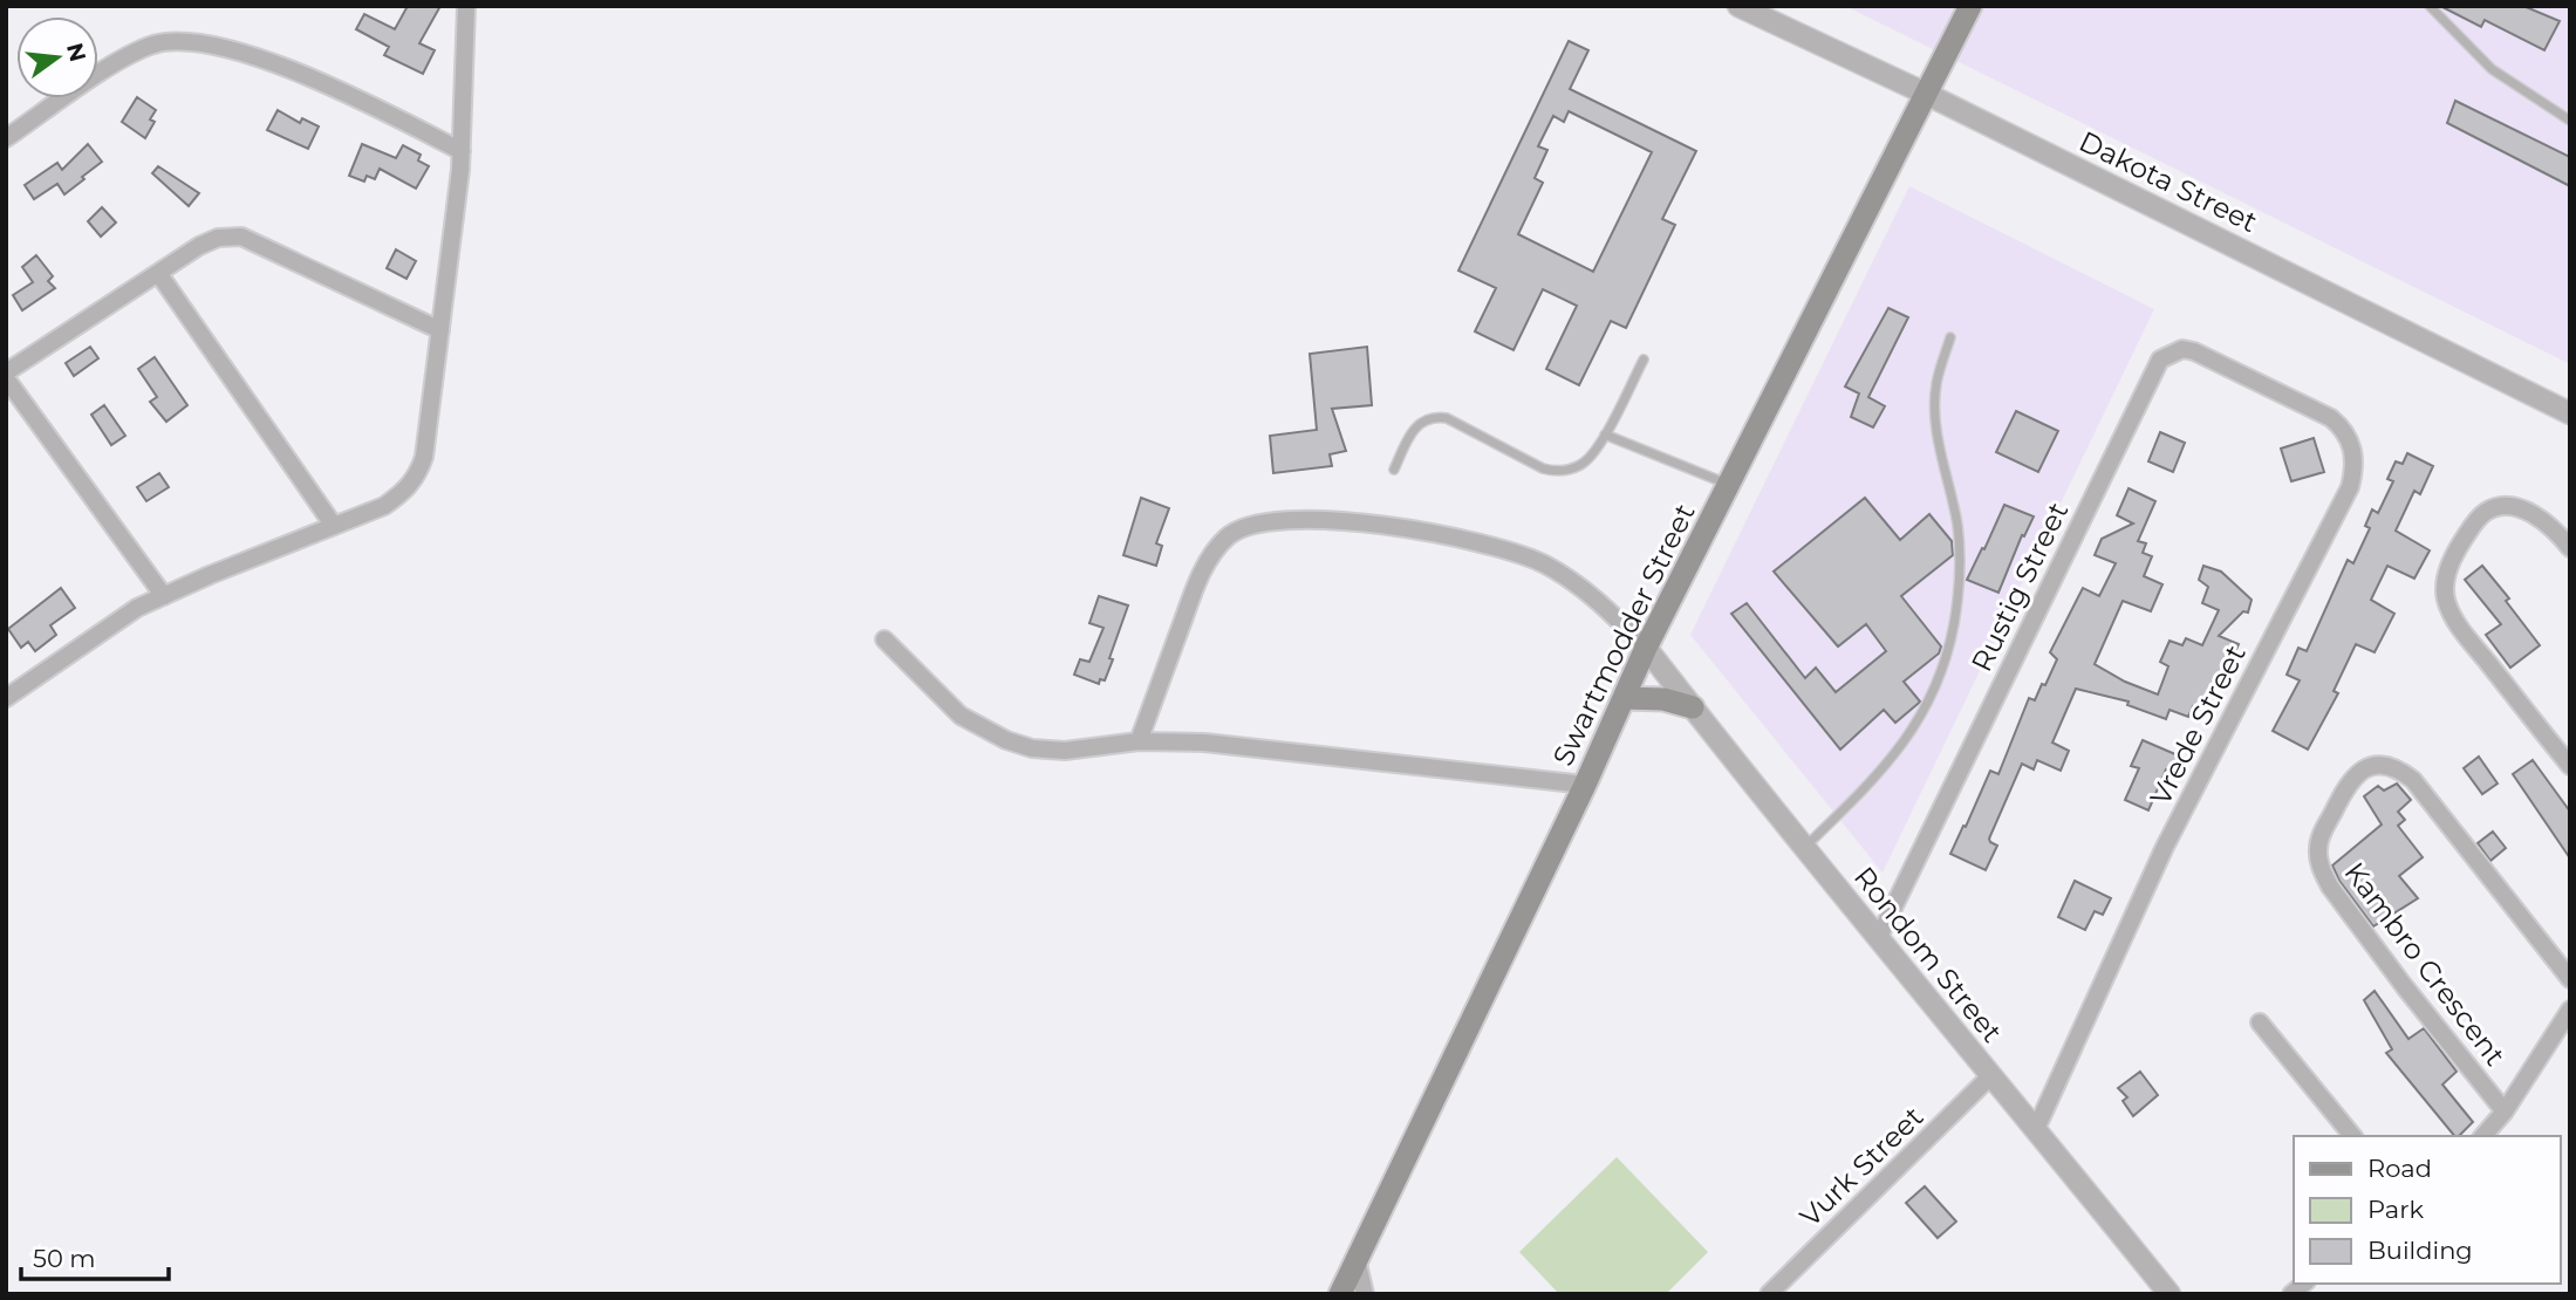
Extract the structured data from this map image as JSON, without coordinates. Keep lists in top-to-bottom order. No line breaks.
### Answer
{"streets":{"main road":["Swartmodder Street"],"street":["Dakota Street","Rustig Street","Vrede Street","Rondom Street","Kambro Crescent","Vurk Street"]},"crossings":[["Dakota Street","Swartmodder Street"],["Rustig Street","Vrede Street"],["Rustig Street","Rondom Street"],["Swartmodder Street","Rondom Street"],["Vrede Street","Rondom Street"],["Rondom Street","Vurk Street"]],"legend":["Road","Park","Building"],"scale_bar":"50 m","north":"right"}
